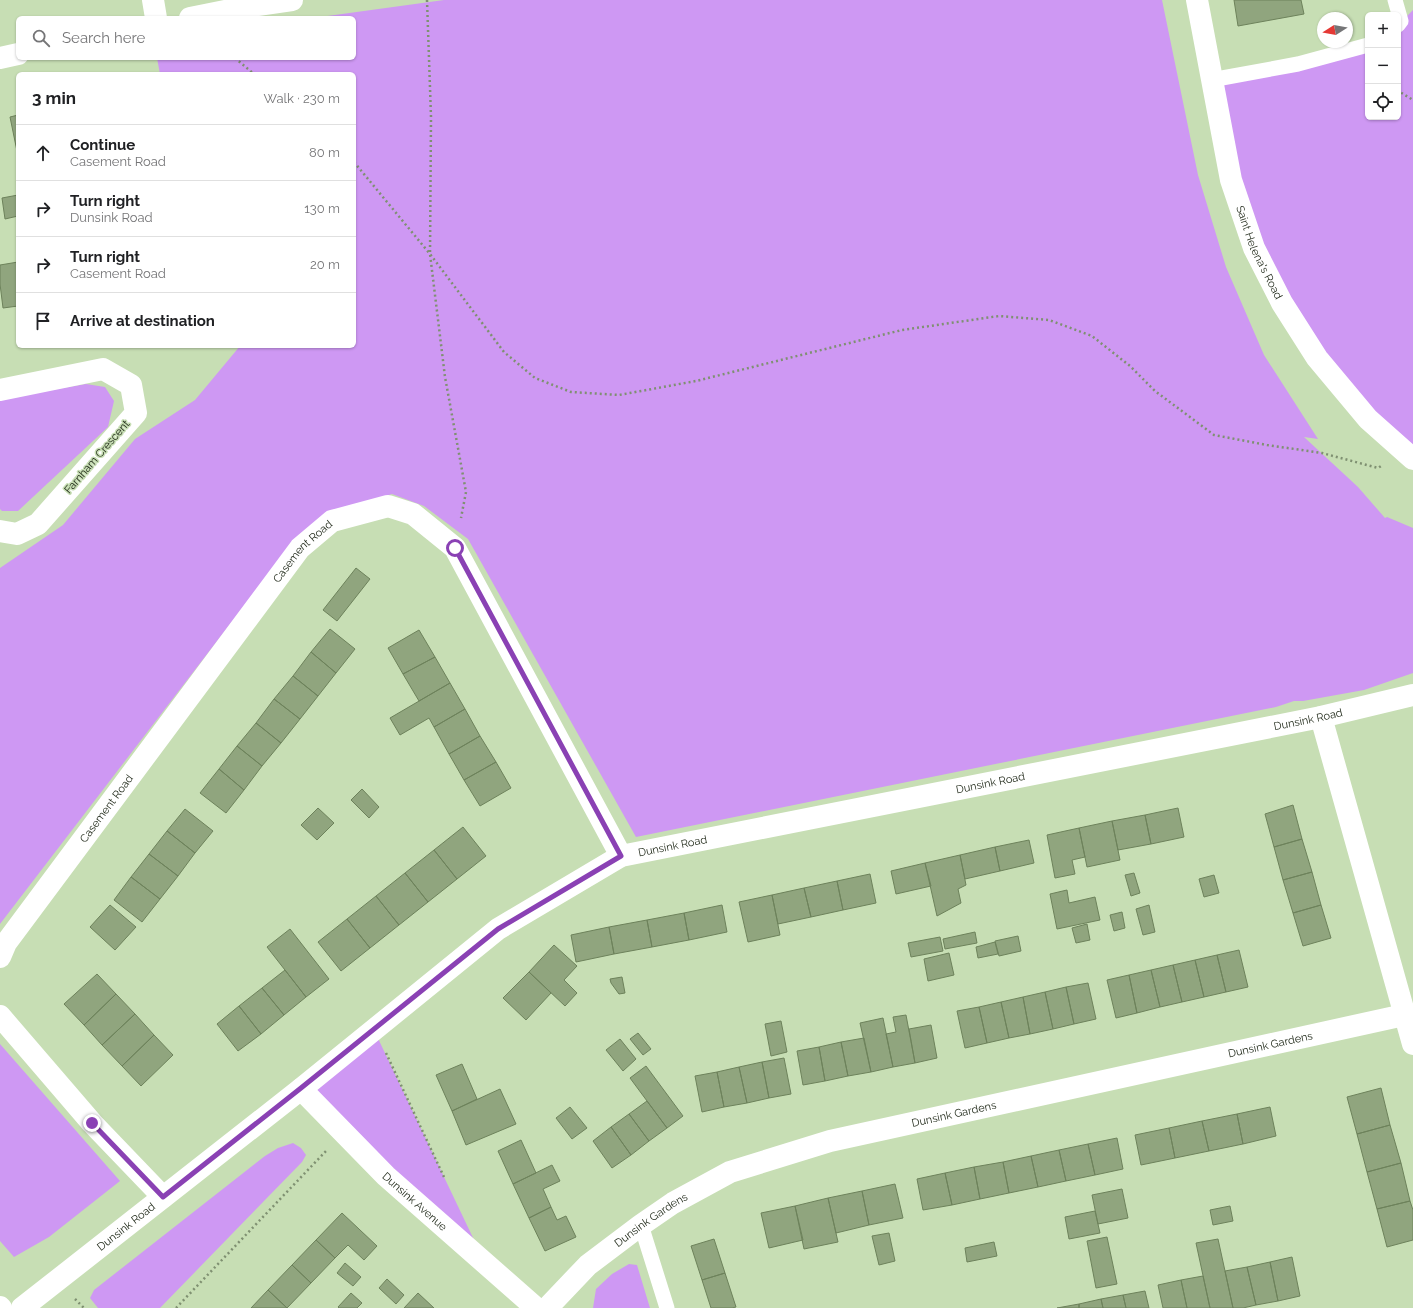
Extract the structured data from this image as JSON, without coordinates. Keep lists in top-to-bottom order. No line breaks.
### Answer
{"streets":{"street":["Saint Helena's Road","Farnham Crescent","Casement Road","Dunsink Road","Dunsink Gardens","Dunsink Avenue"]},"crossings":[["Casement Road","Dunsink Road"],["Dunsink Road","Dunsink Avenue"]],"north":"left","page":{"map_buttons":["+","−"],"search":"Search here","heading":["3 min","Walk · 230 m"],"list":[["Continue","Casement Road","80 m"],["Turn right","Dunsink Road","130 m"],["Turn right","Casement Road","20 m"],"Arrive at destination"]}}
